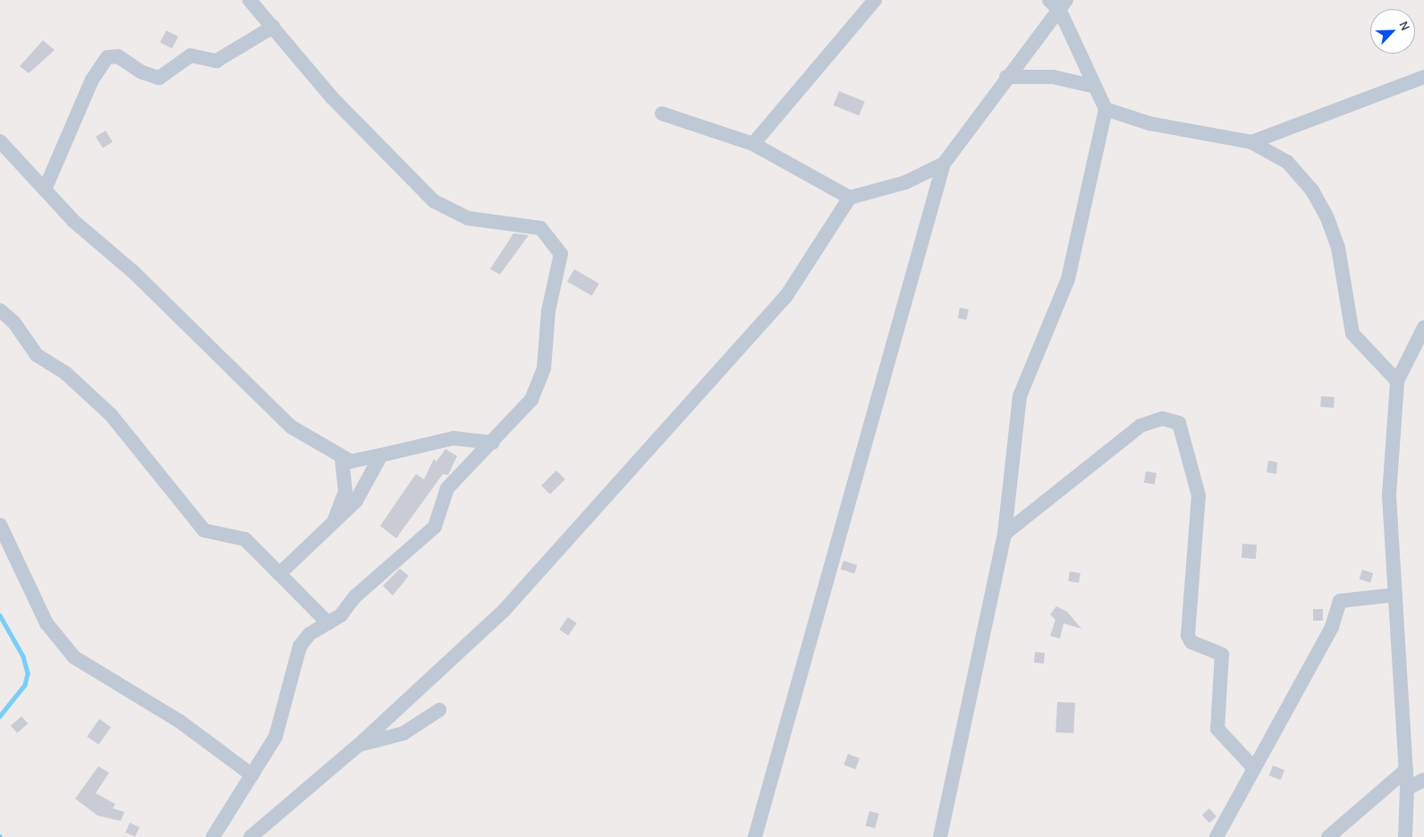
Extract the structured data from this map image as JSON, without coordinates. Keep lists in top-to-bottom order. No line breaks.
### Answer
{"north":"top right"}
